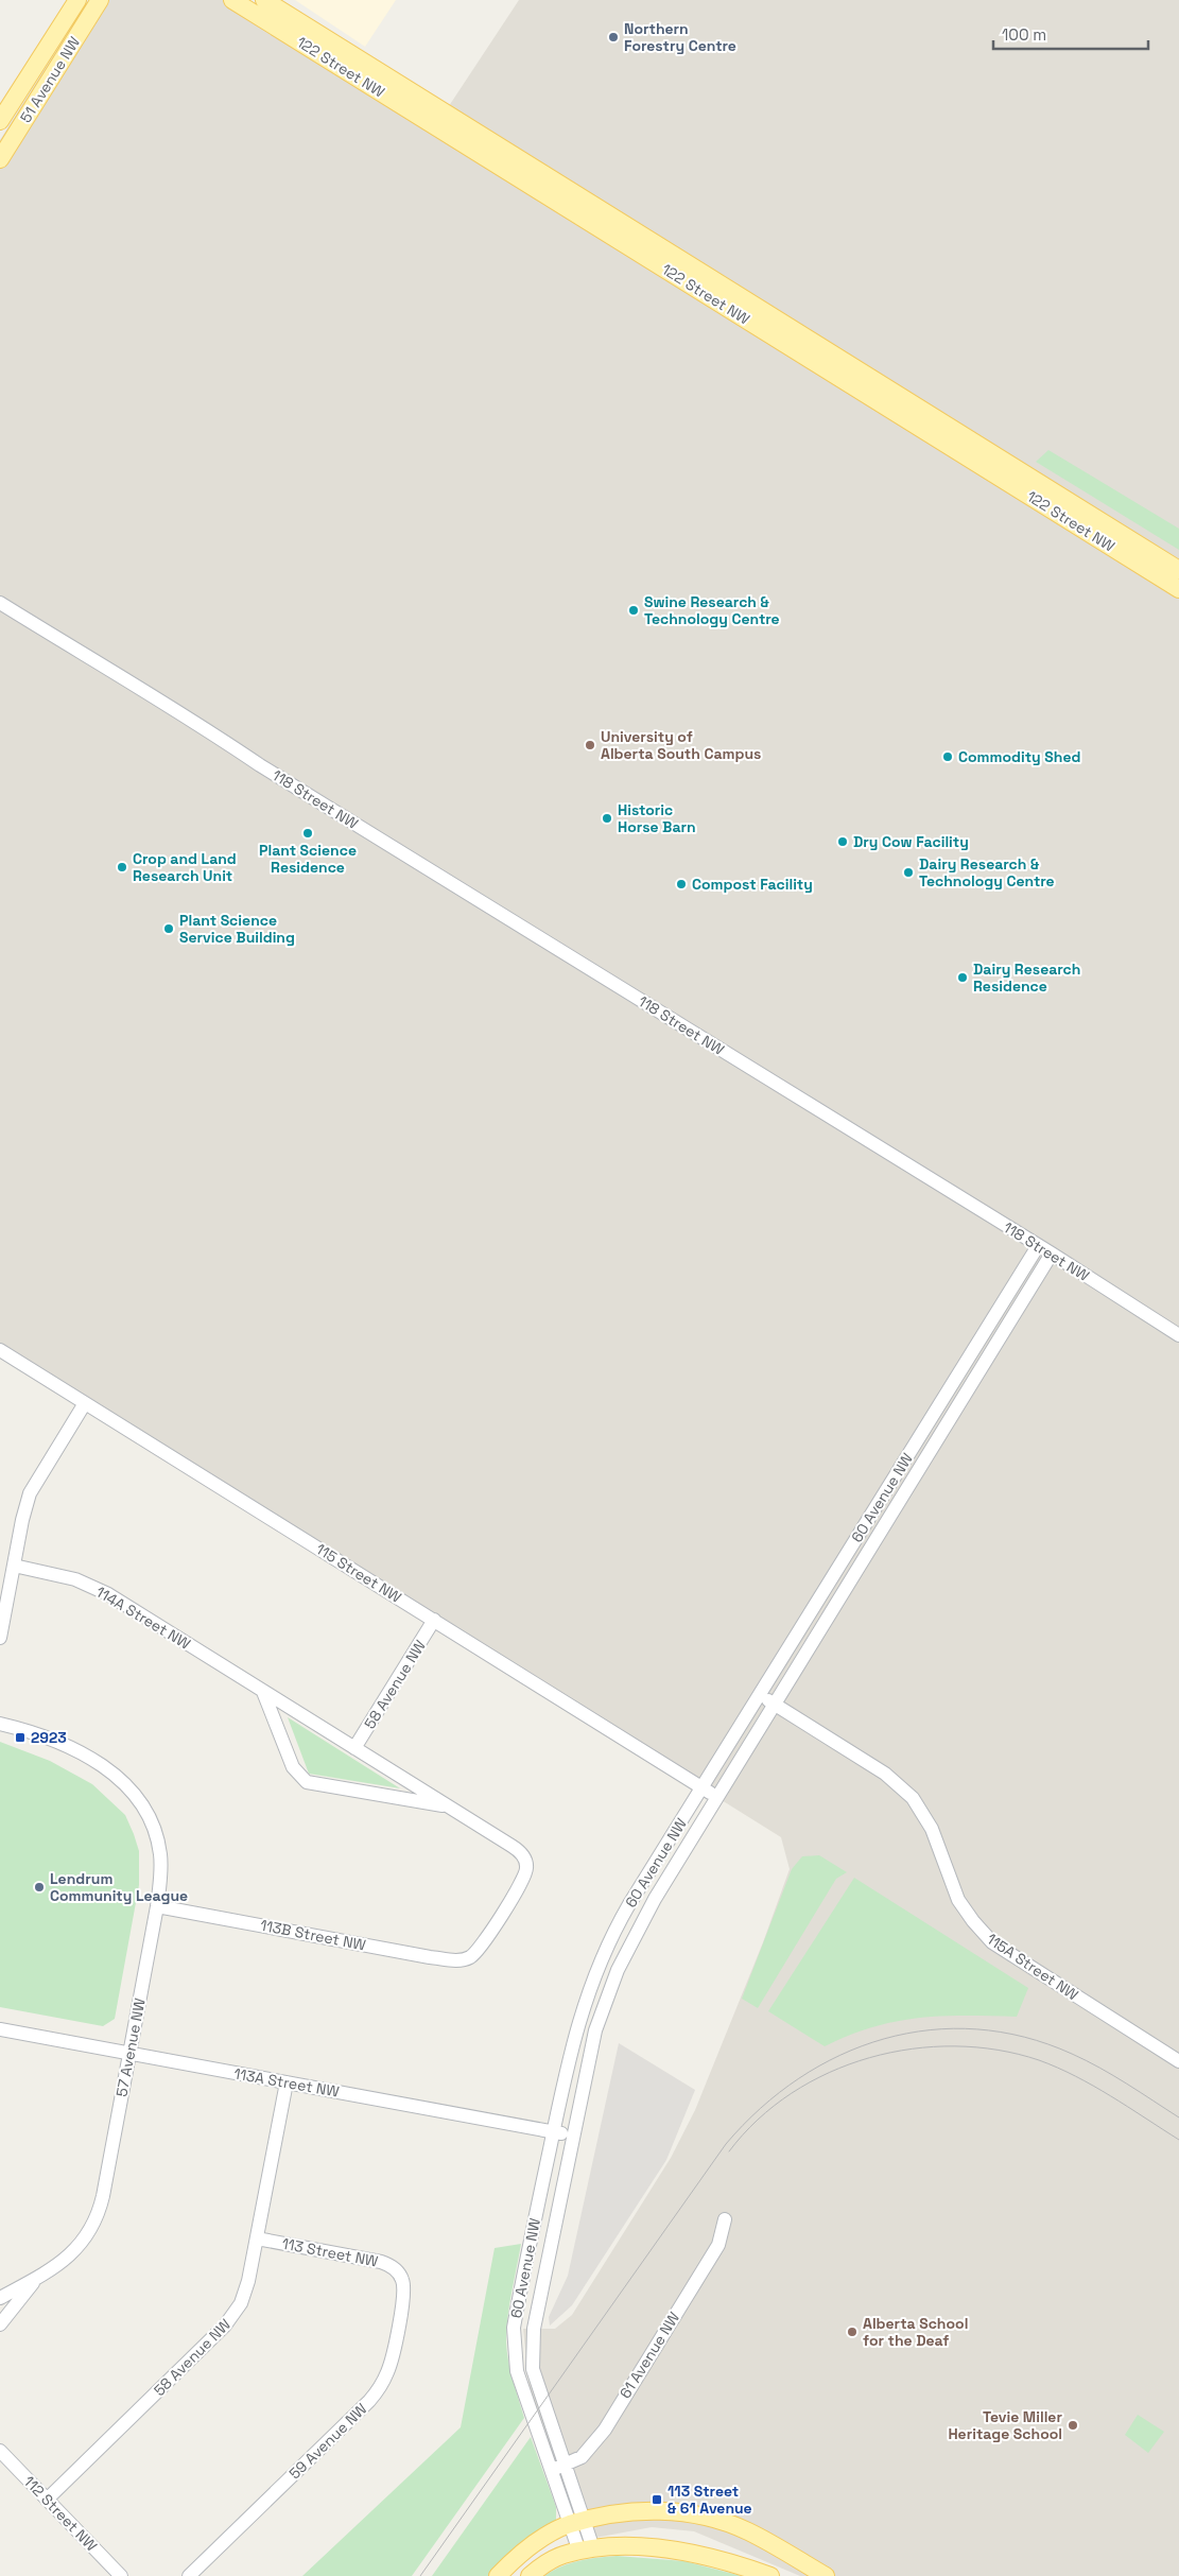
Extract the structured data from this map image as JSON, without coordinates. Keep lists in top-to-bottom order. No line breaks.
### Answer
{"streets":{"main road":["122 Street NW","51 Avenue NW"],"street":["118 Street NW","60 Avenue NW","115 Street NW","114A Street NW","58 Avenue NW","113B Street NW","115A Street NW","57 Avenue NW","113A Street NW","113 Street NW","61 Avenue NW","59 Avenue NW","112 Street NW"]},"crossings":[["118 Street NW","60 Avenue NW"],["60 Avenue NW","115 Street NW"],["60 Avenue NW","115A Street NW"],["60 Avenue NW","113A Street NW"],["60 Avenue NW","61 Avenue NW"],["115 Street NW","58 Avenue NW"],["114A Street NW","58 Avenue NW"],["114A Street NW","113B Street NW"],["58 Avenue NW","113A Street NW"],["58 Avenue NW","113 Street NW"],["58 Avenue NW","112 Street NW"],["113B Street NW","57 Avenue NW"],["57 Avenue NW","113A Street NW"],["113 Street NW","59 Avenue NW"]],"places":{"other":["Northern Forestry Centre","Swine Research & Technology Centre","University of Alberta South Campus","Commodity Shed","Historic Horse Barn","Plant Science Residence","Dry Cow Facility","Crop and Land Research Unit","Dairy Research & Technology Centre","Compost Facility","Plant Science Service Building","Dairy Research Residence","Lendrum Community League","Alberta School for the Deaf","Tevie Miller Heritage School"],"transit":["2923","113 Street & 61 Avenue"]},"scale_bar":"100 m"}
